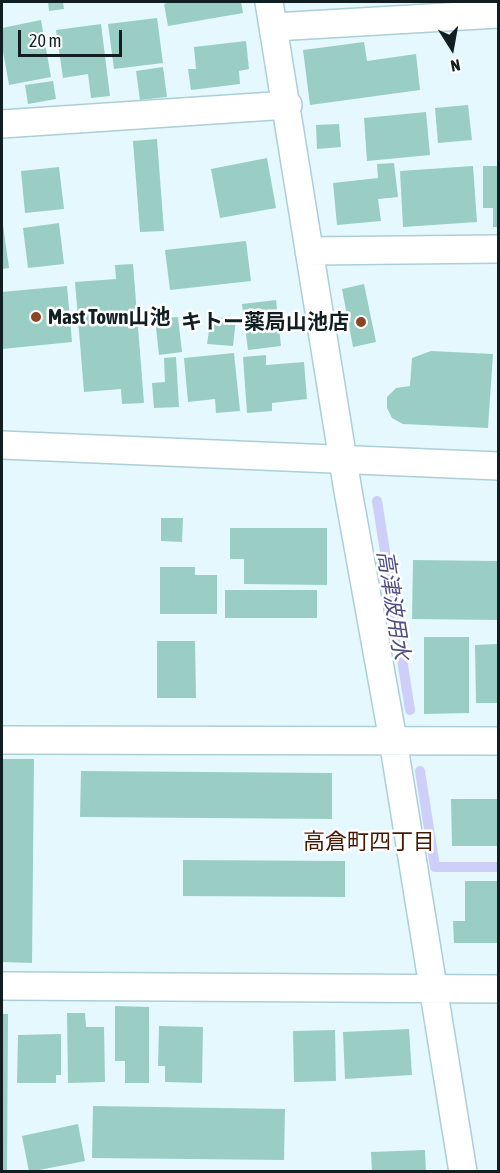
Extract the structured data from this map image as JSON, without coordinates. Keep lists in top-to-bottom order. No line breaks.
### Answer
{"districts":["高倉町四丁目"],"water":["高津波用水"],"places":["Mast Town山池","キトー薬局山池店"],"scale_bar":"20 m","north":"bottom"}
